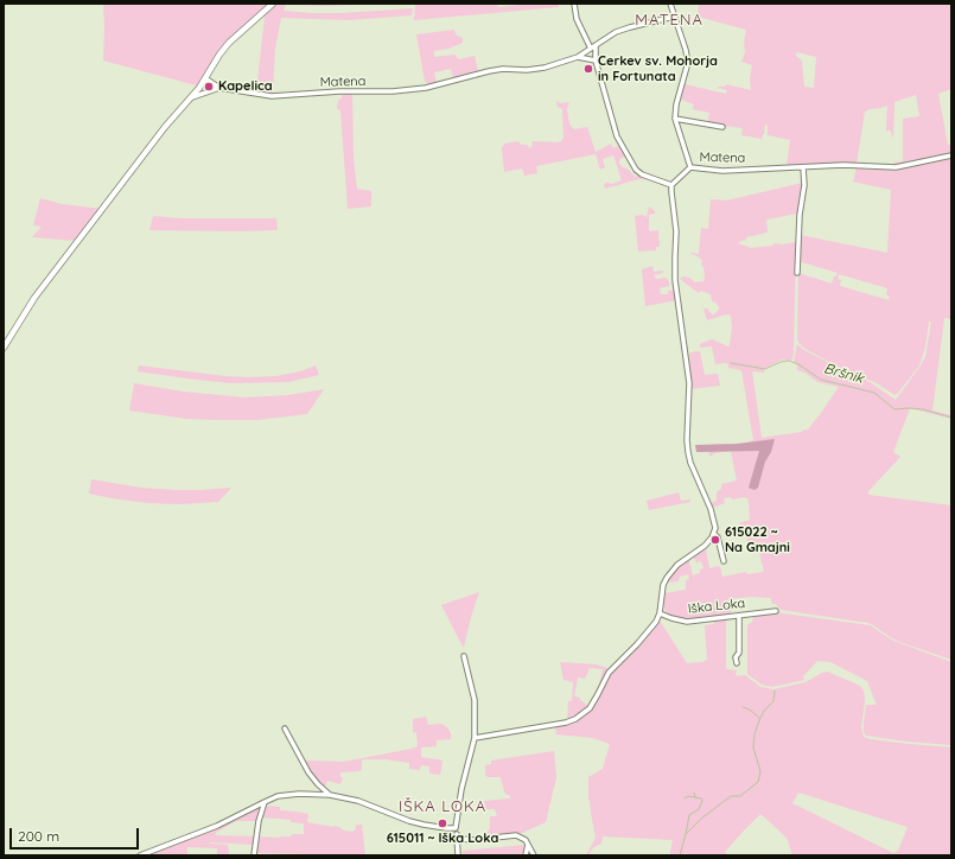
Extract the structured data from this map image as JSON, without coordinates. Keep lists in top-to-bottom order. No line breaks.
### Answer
{"streets":{"street":["Matena","Iška Loka"]},"districts":["MATENA","IŠKA LOKA"],"water":["Bršnik"],"places":["Cerkev sv. Mohorja in Fortunata","Kapelica","615022 ~ Na Gmajni","615011 ~ Iška Loka"],"scale_bar":"200 m"}
